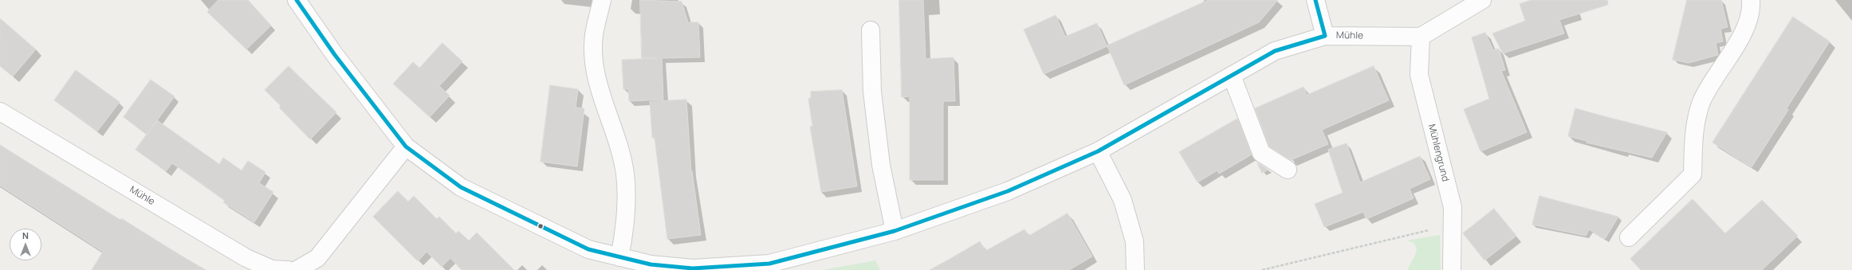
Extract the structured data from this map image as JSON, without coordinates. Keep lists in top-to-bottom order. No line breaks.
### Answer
{"streets":{"street":["Mühle","Mühlengrund"]},"crossings":[["Mühle","Mühlengrund"]],"north":"top"}
